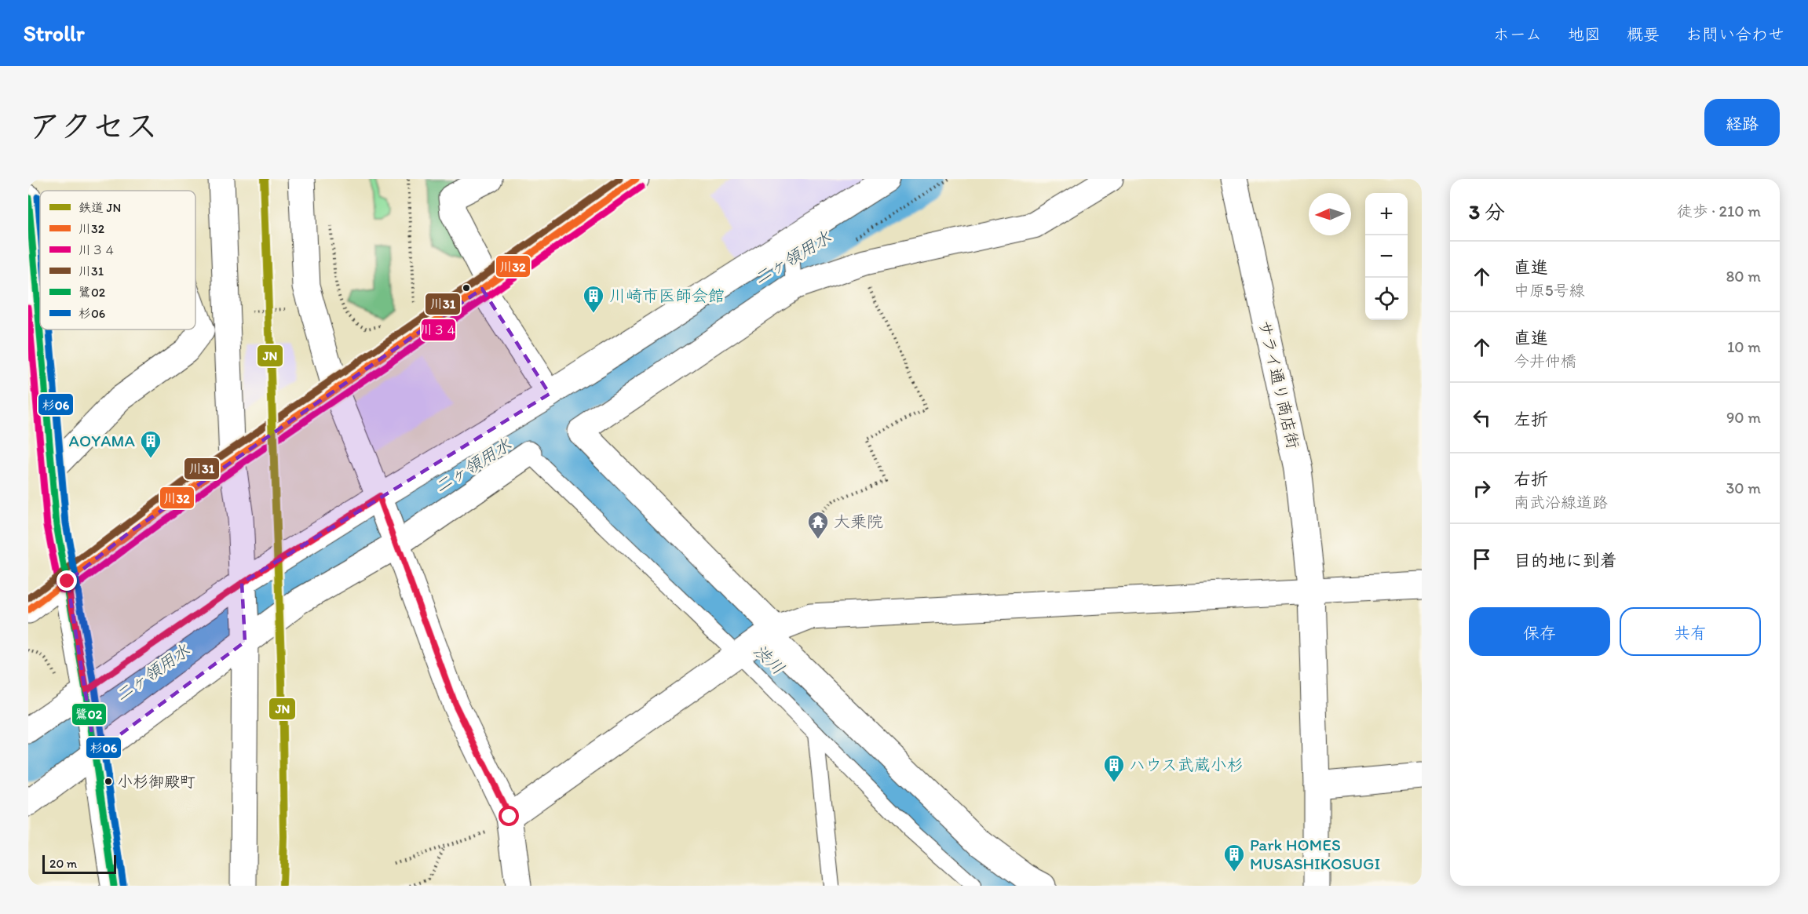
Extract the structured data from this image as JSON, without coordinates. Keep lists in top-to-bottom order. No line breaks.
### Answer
{"streets":{"main road":["サライ通り商店街"]},"water":["二ヶ領用水","渋川"],"places":{"building":["川崎市医師会館","AOYAMA","ハウス武蔵小杉","Park HOMES MUSASHIKOSUGI"],"temple":["大乗院"],"other":["小杉御殿町"]},"lines":["rail line JN","transit line 川32","transit line 川31","transit line 川３４","transit line 杉06","transit line 鷺02"],"legend":["鉄道 JN","川32","川３４","川31","鷺02","杉06"],"scale_bar":"20 m","north":"left","page":{"header":"Strollr","nav":["ホーム","地図","概要","お問い合わせ"],"title":"アクセス","buttons":["経路",["保存","共有"]],"heading":["3 分","徒歩 · 210 m"],"map_buttons":["+","−"],"list":[["直進","中原5号線","80 m"],["直進","今井仲橋","10 m"],["左折","90 m"],["右折","南武沿線道路","30 m"],"目的地に到着"],"scale":"20 m"}}
